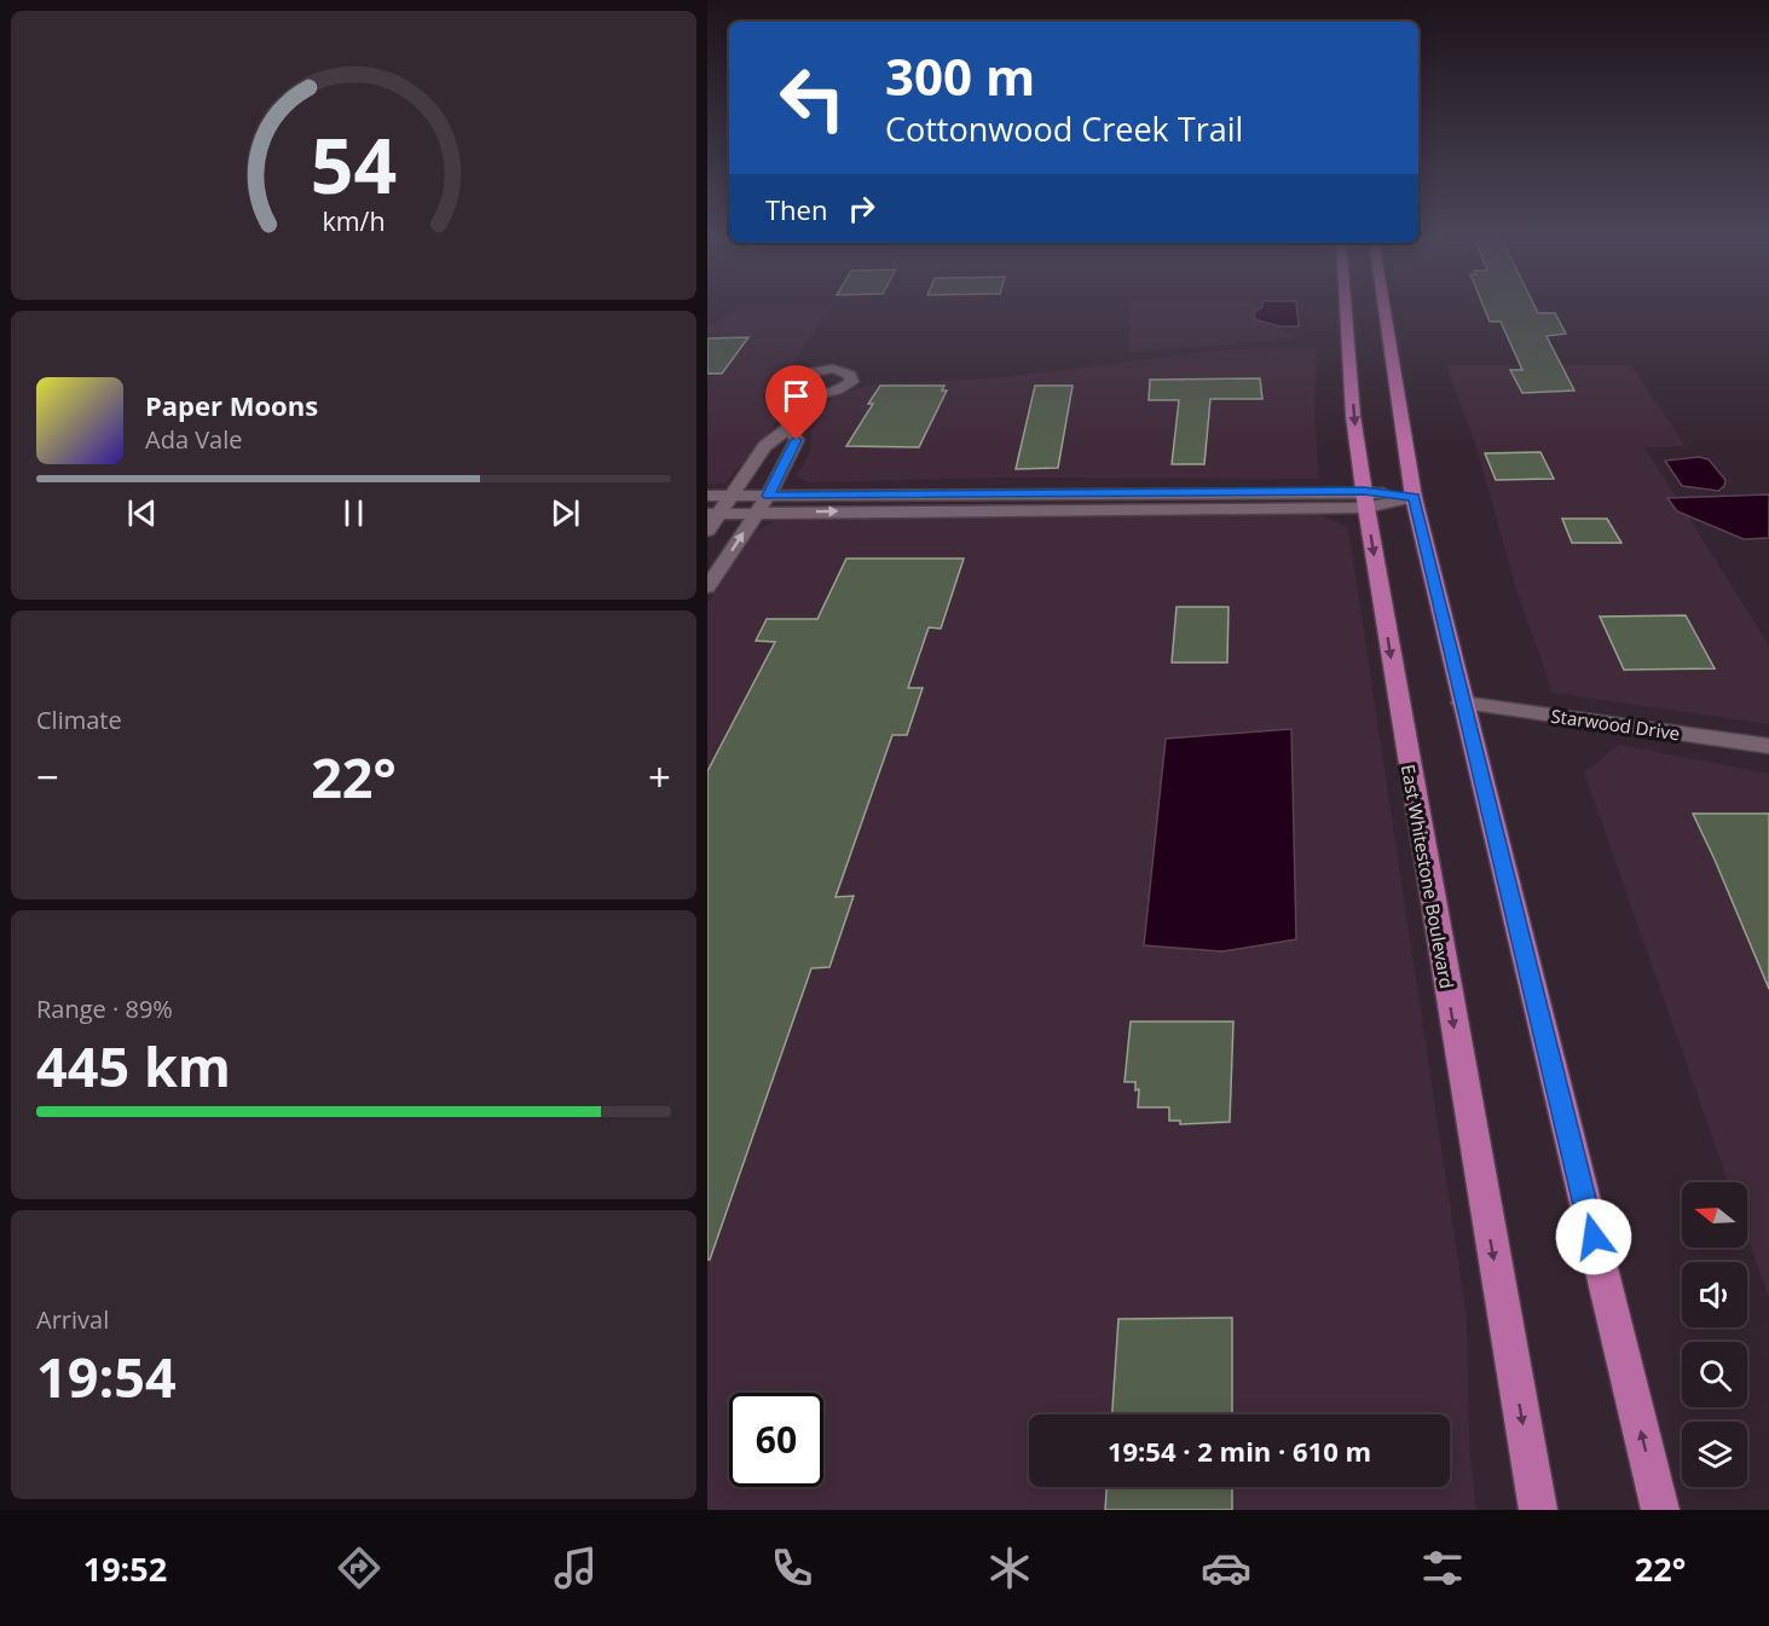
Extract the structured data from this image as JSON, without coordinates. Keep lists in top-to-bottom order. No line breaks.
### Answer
{"streets":{"main road":["East Whitestone Boulevard"],"street":["Starwood Drive"]},"north":"left","page":{"turn":["300 m","Cottonwood Creek Trail"],"then":"Then","song":["Paper Moons","Ada Vale"],"tile":["Climate",["Range · 89%","445 km"],["Arrival","19:54"]],"heat":["−","22°","+"],"limit":"60","trip":"19:54 · 2 min · 610 m","tabs":["19:52","22°"],"gauge":["54","km/h"]}}
